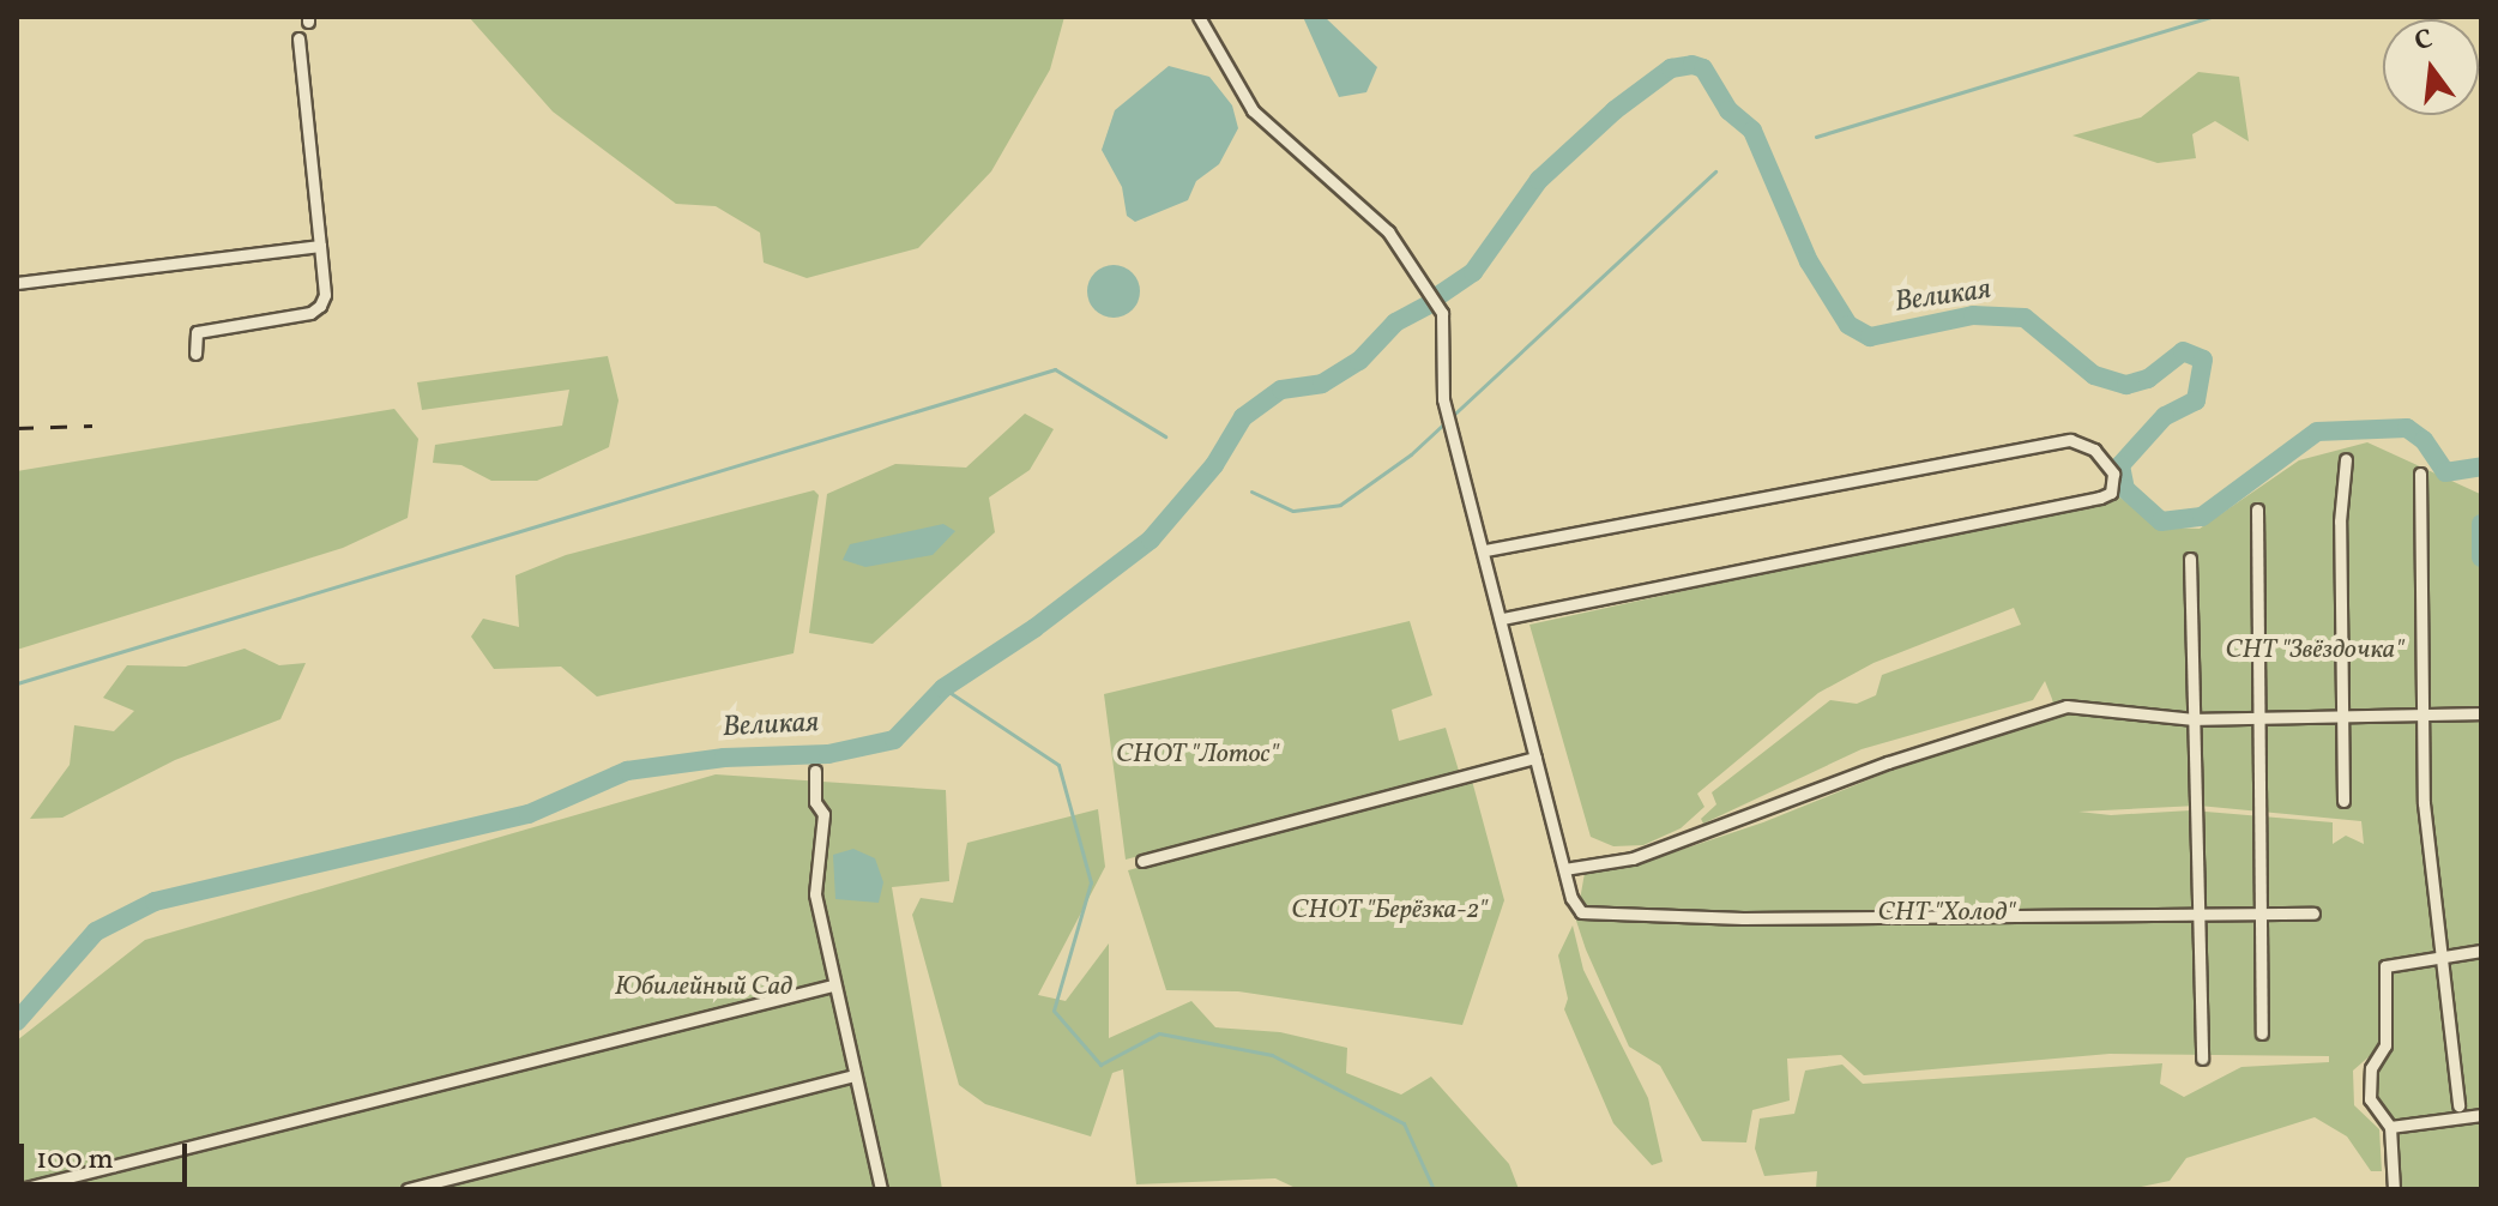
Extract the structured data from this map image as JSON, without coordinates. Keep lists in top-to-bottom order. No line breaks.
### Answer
{"water":["Великая"],"parks":["СНТ \"Звёздочка\"","СНОТ \"Лотос\"","СНОТ \"Берёзка-2\"","СНТ \"Холод\"","Юбилейный Сад"],"scale_bar":"100 m","north":"top"}
